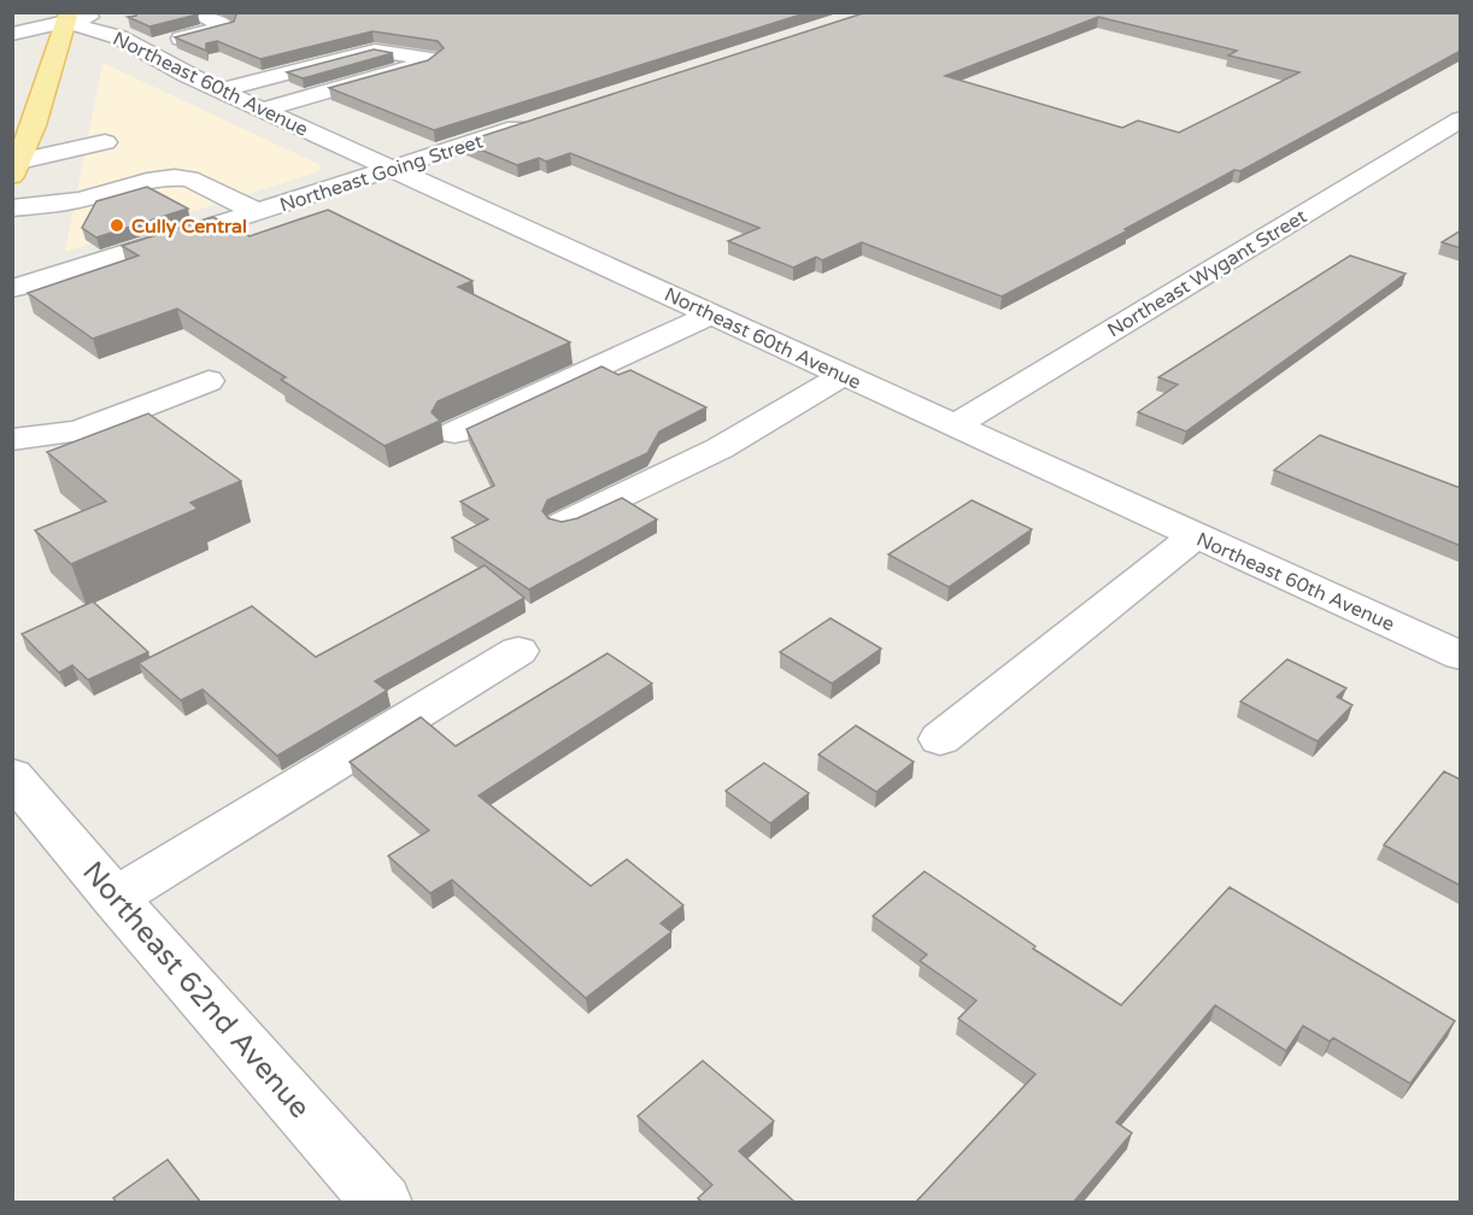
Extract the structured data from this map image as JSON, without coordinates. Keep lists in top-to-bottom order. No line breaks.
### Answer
{"streets":{"street":["Northeast 60th Avenue","Northeast Going Street","Northeast Wygant Street","Northeast 62nd Avenue"]},"crossings":[["Northeast 60th Avenue","Northeast Going Street"],["Northeast 60th Avenue","Northeast Wygant Street"]],"places":["Cully Central"]}
